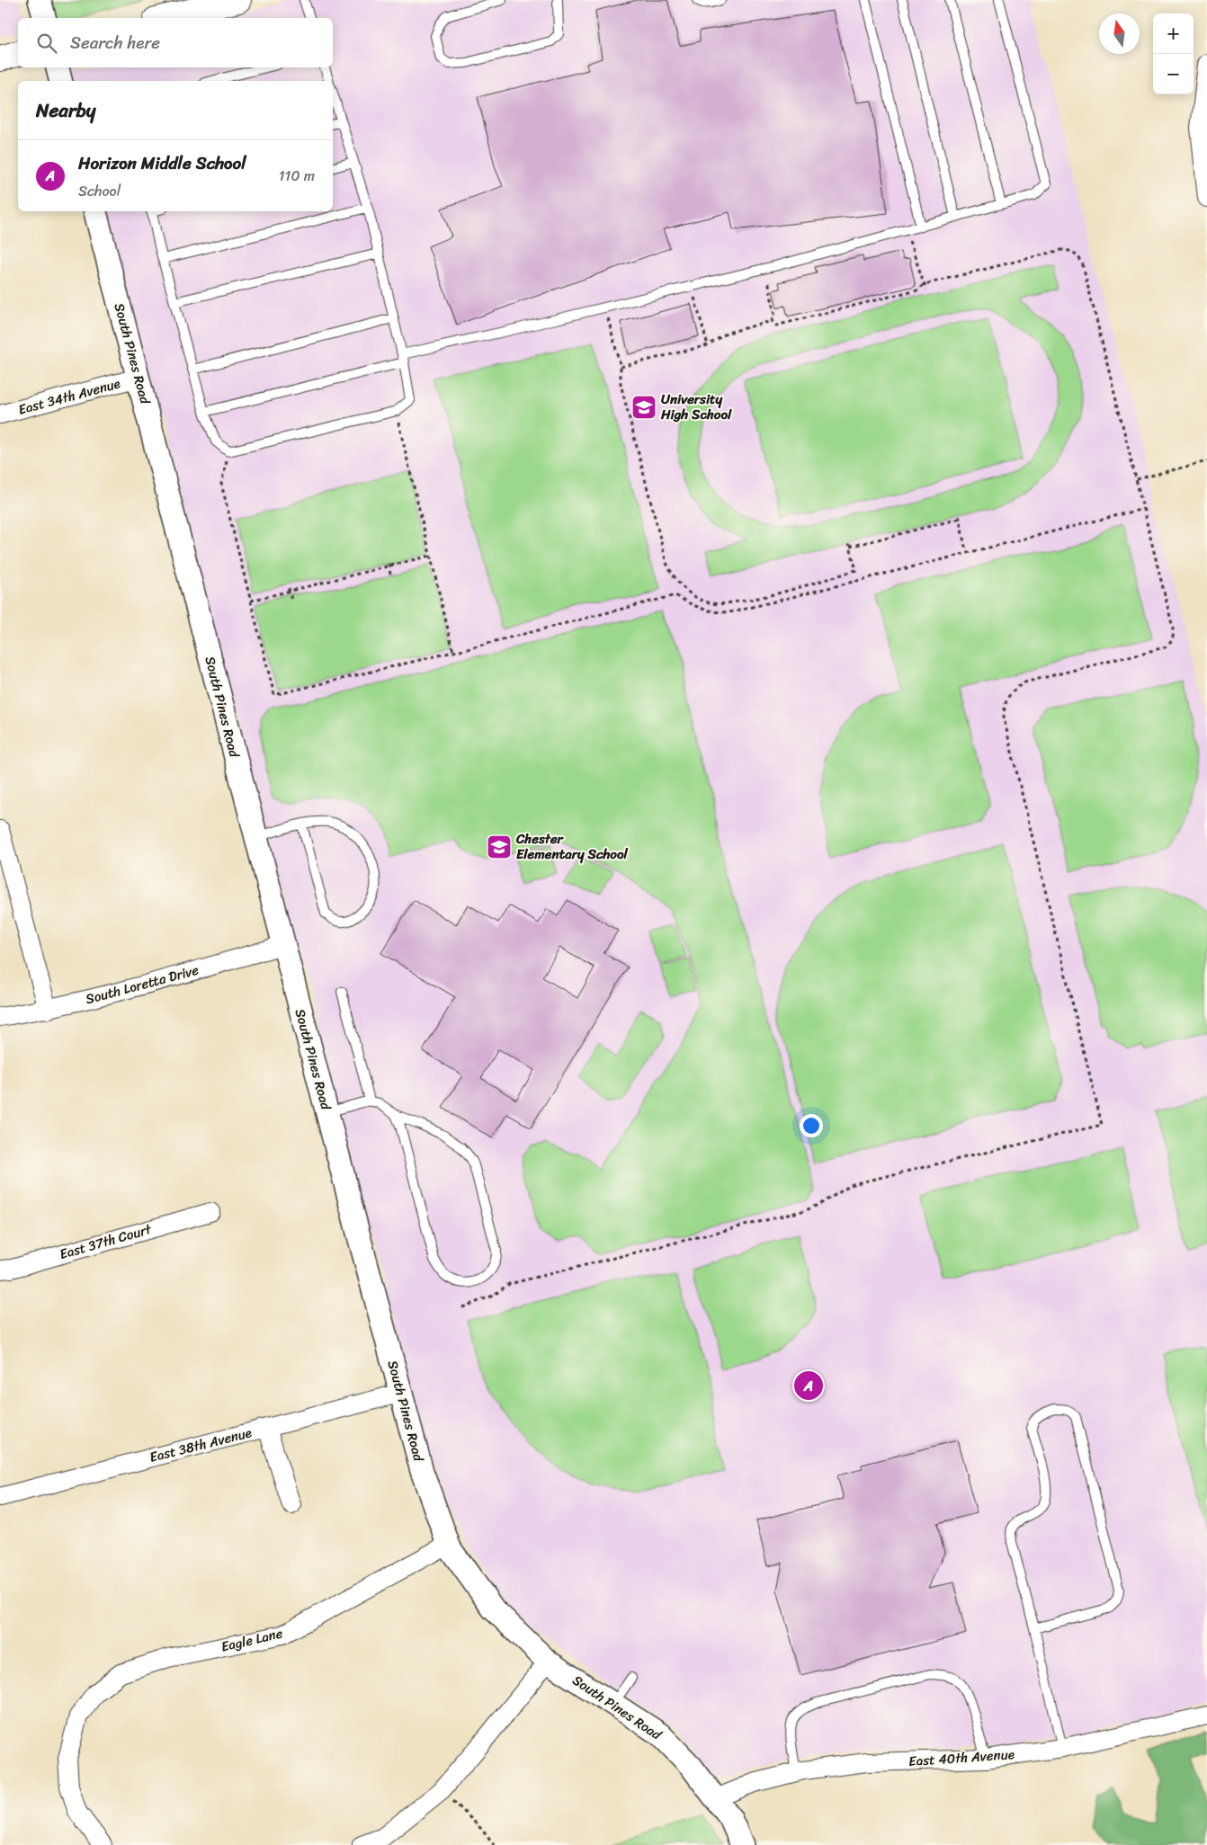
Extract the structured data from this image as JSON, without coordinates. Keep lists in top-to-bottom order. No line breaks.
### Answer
{"streets":{"street":["South Pines Road","East 34th Avenue","South Loretta Drive","East 37th Court","East 38th Avenue","Eagle Lane","East 40th Avenue"]},"crossings":[["South Pines Road","East 34th Avenue"],["South Pines Road","South Loretta Drive"],["South Pines Road","East 38th Avenue"],["South Pines Road","Eagle Lane"],["South Pines Road","East 40th Avenue"]],"places":{"school or university":["University High School","Chester Elementary School"]},"north":"top","page":{"map_buttons":["+","−"],"search":"Search here","heading":"Nearby","list":[{"mark":"A","name":"Horizon Middle School","note":"School","value":"110 m"}],"pins":"A"}}
